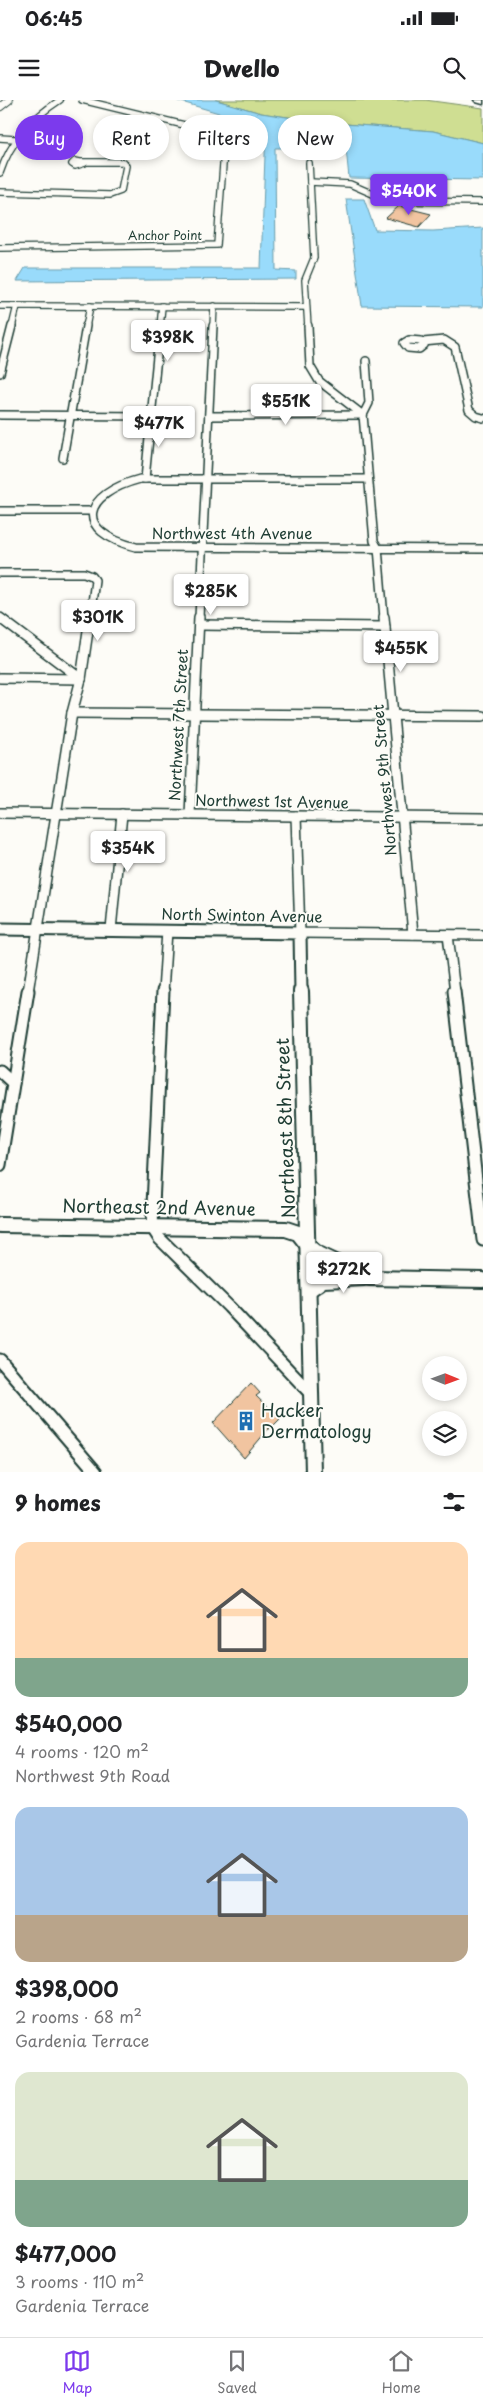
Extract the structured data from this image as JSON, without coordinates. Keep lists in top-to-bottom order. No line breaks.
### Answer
{"streets":{"street":["Anchor Point","Northwest 4th Avenue","Northwest 7th Street","Northwest 9th Street","Northwest 1st Avenue","North Swinton Avenue","Northeast 8th Street","Northeast 2nd Avenue"]},"crossings":[["Northwest 4th Avenue","Northwest 7th Street"],["Northwest 4th Avenue","Northwest 9th Street"],["Northwest 7th Street","Northwest 1st Avenue"],["Northwest 9th Street","Northwest 1st Avenue"],["Northwest 9th Street","North Swinton Avenue"],["North Swinton Avenue","Northeast 8th Street"],["Northeast 8th Street","Northeast 2nd Avenue"]],"places":{"building":["Hacker Dermatology"]},"north":"right","page":{"status":"06:45","header":"Dwello","chip":["Buy","Rent","Filters","New"],"price":["$540K","$398K","$551K","$477K","$285K","$301K","$455K","$354K","$272K"],"heading":"9 homes","list":[{"name":"$540,000","note":"4 rooms · 120 m² · Northwest 9th Road"},{"name":"$398,000","note":"2 rooms · 68 m² · Gardenia Terrace"},{"name":"$477,000","note":"3 rooms · 110 m² · Gardenia Terrace"}],"tabs":["Map","Saved","Home"]}}
